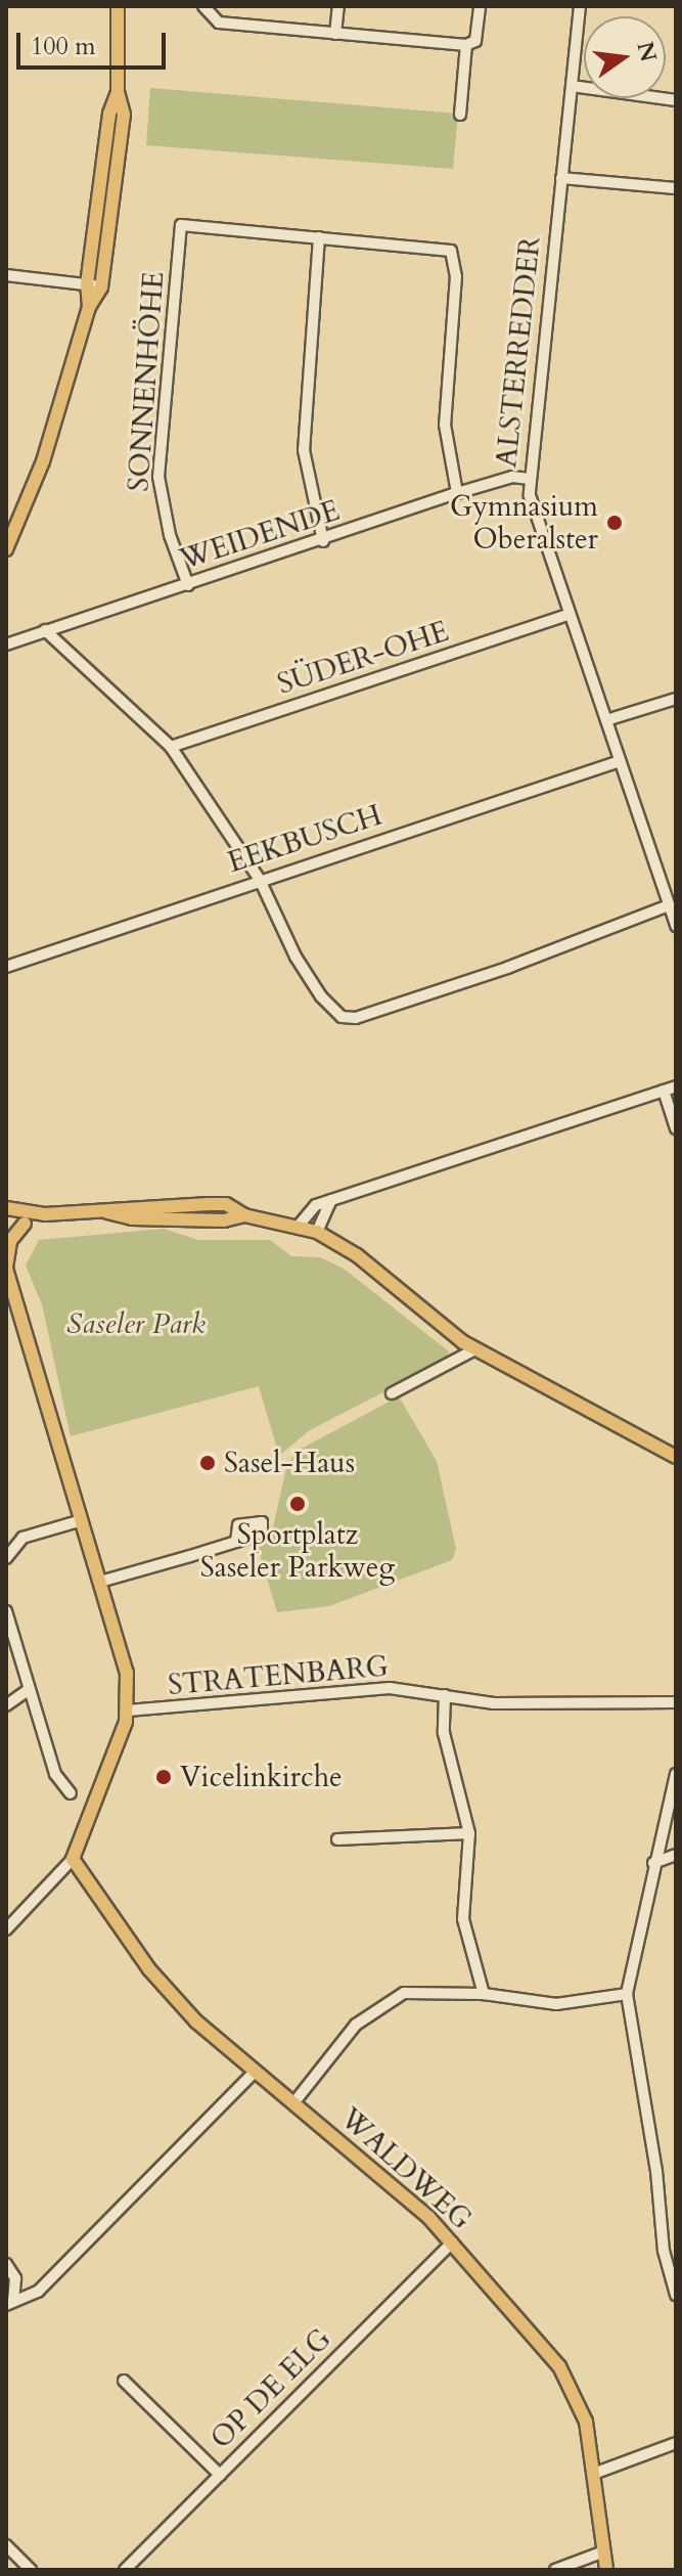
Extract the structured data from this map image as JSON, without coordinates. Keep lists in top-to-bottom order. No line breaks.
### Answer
{"streets":{"main road":["WALDWEG"],"street":["ALSTERREDDER","SONNENHÖHE","WEIDENDE","SÜDER-OHE","EEKBUSCH","STRATENBARG","OP DE ELG"]},"crossings":[["ALSTERREDDER","WEIDENDE"],["ALSTERREDDER","SÜDER-OHE"],["ALSTERREDDER","EEKBUSCH"],["SONNENHÖHE","WEIDENDE"],["WALDWEG","OP DE ELG"]],"parks":["Saseler Park"],"places":["Gymnasium Oberalster","Sasel-Haus","Sportplatz Saseler Parkweg","Vicelinkirche"],"scale_bar":"100 m","north":"right"}
